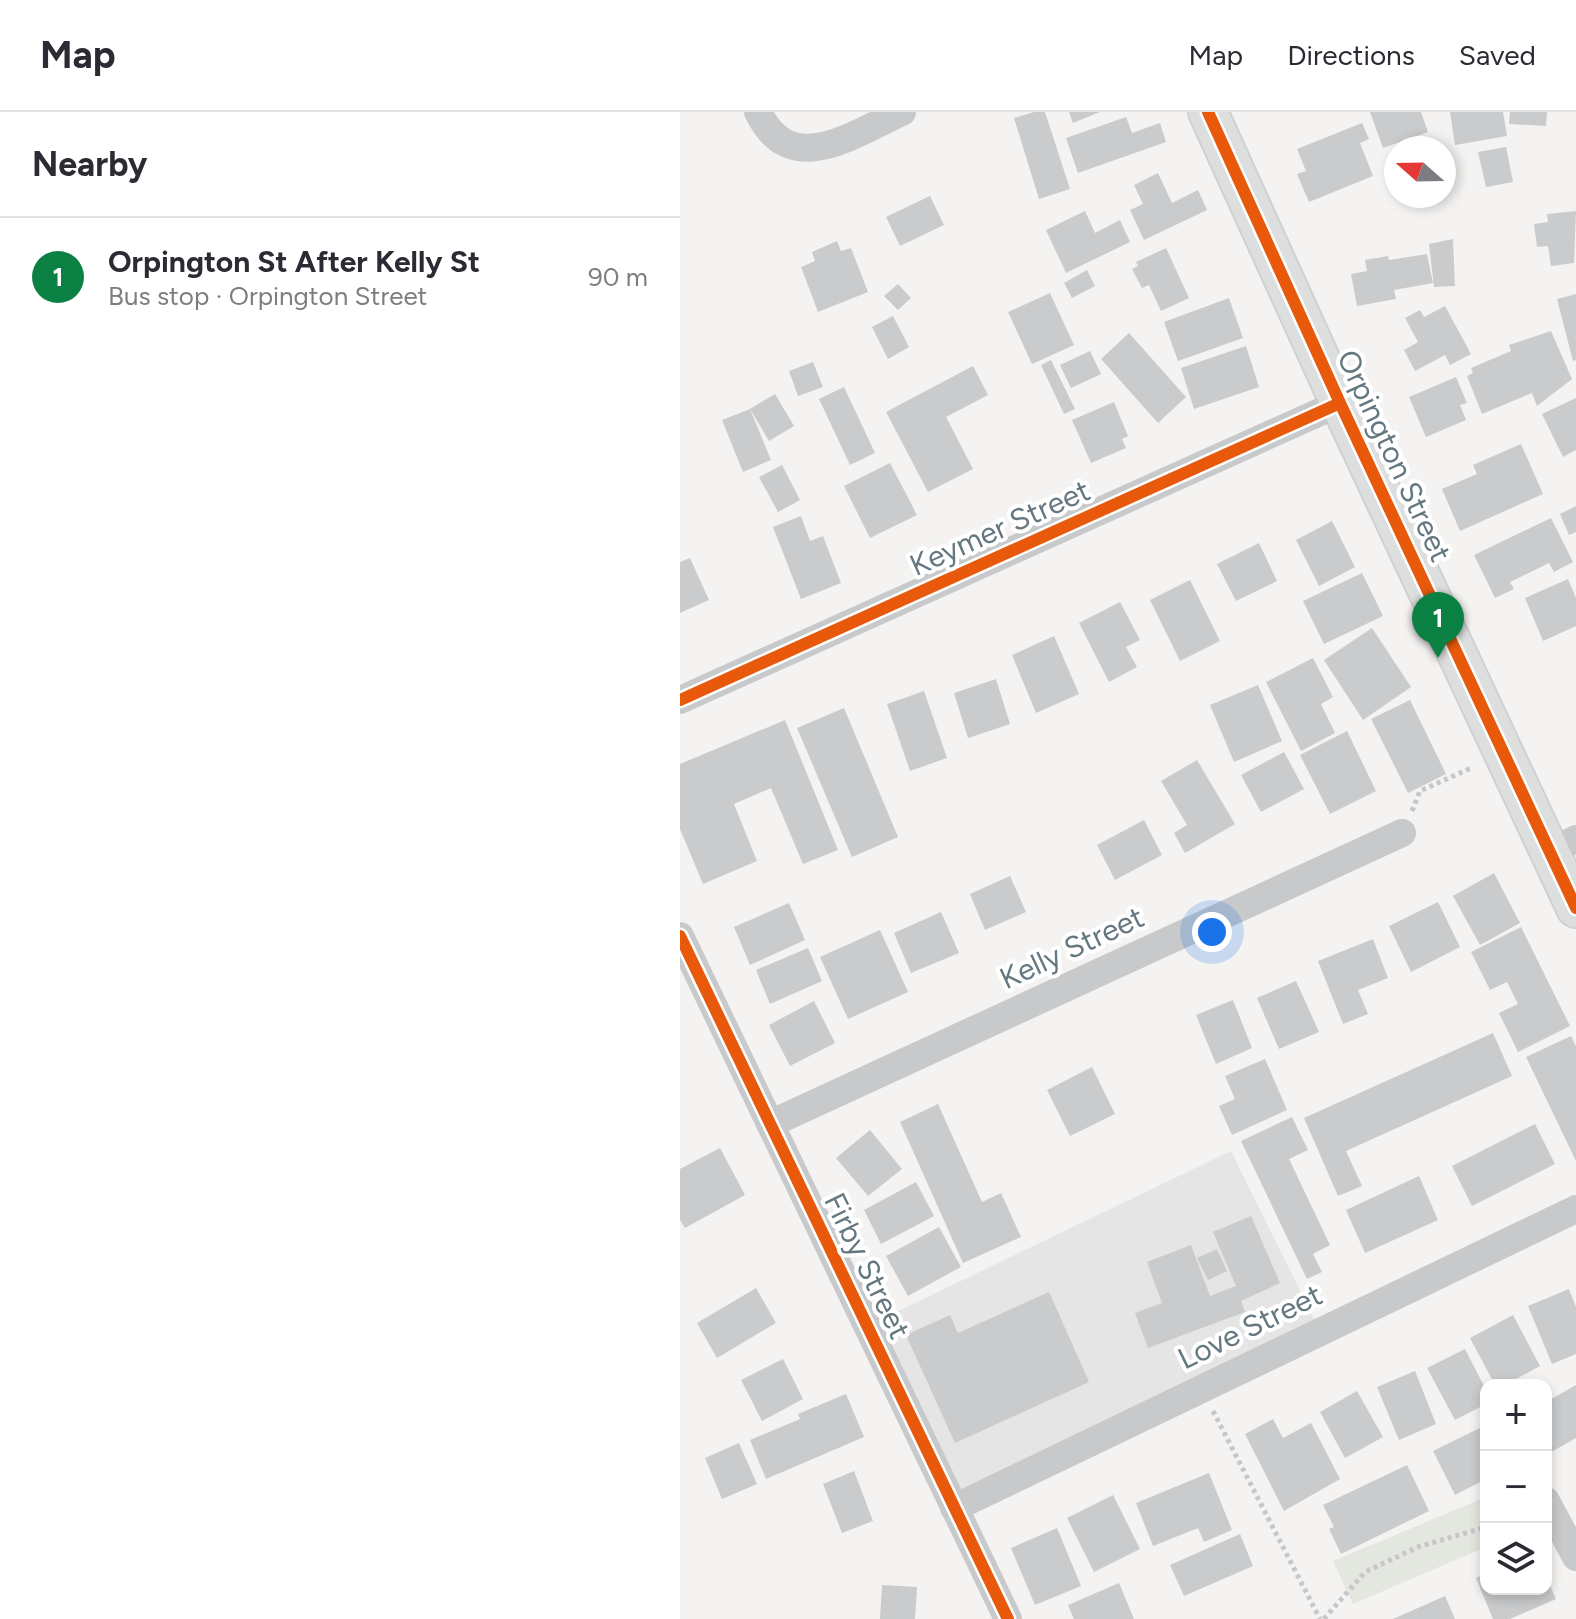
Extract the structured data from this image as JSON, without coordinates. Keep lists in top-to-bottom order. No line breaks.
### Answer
{"streets":{"street":["Orpington Street","Keymer Street","Kelly Street","Firby Street","Love Street"]},"crossings":[["Orpington Street","Keymer Street"],["Kelly Street","Firby Street"],["Firby Street","Love Street"]],"north":"left","page":{"header":"Map","nav":["Map","Directions","Saved"],"heading":"Nearby","list":[{"mark":"1","name":"Orpington St After Kelly St","note":"Bus stop · Orpington Street","value":"90 m"}],"pins":"1","map_buttons":["+","−"]}}
